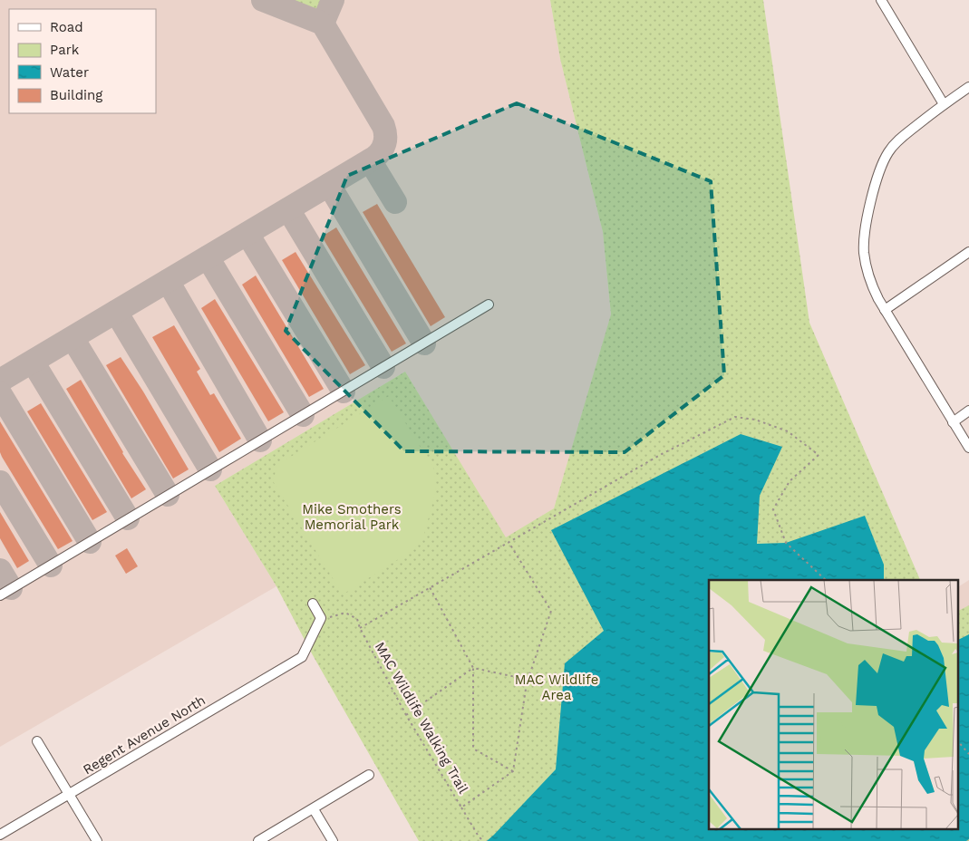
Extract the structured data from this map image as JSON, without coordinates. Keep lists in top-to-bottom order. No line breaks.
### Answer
{"streets":{"street":["Regent Avenue North"],"path":["MAC Wildlife Walking Trail"]},"crossings":[["MAC Wildlife Walking Trail","Regent Avenue North"]],"parks":["Mike Smothers Memorial Park","MAC Wildlife Area"],"legend":["Road","Park","Water","Building"]}
